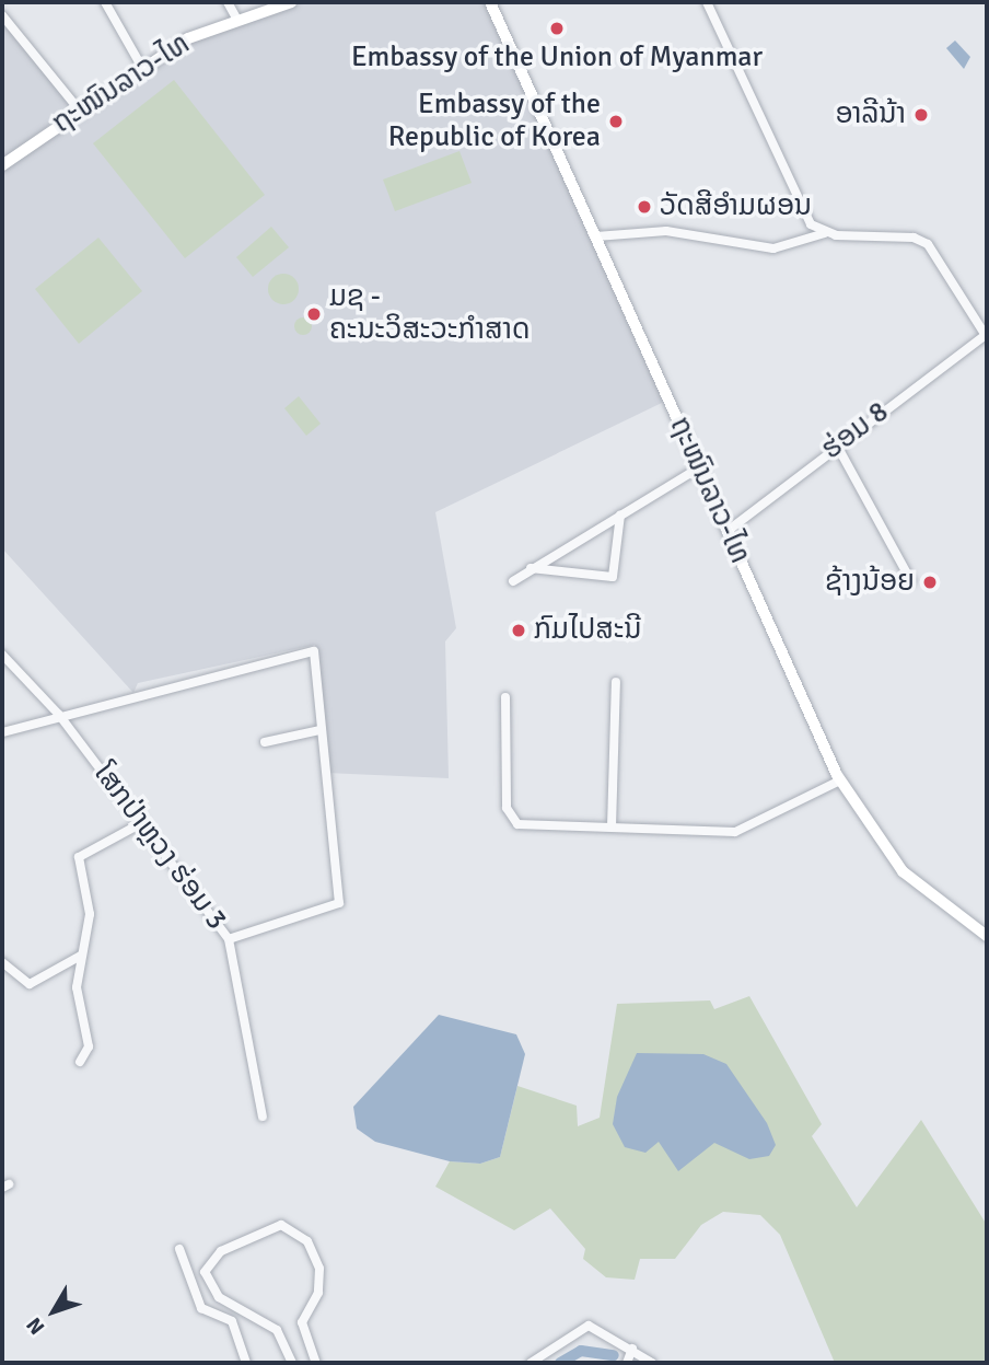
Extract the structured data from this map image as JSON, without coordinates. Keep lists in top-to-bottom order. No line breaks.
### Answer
{"streets":{"street":["ຖະໜົນລາວ-ໄທ","ຮ່ອມ 8","ໂສກປ່າຫຼວງ ຮ່ອມ 3"]},"crossings":[["ຖະໜົນລາວ-ໄທ","ຮ່ອມ 8"]],"places":["Embassy of the Union of Myanmar","ອາລີນ້າ","Embassy of the Republic of Korea","ວັດສີອຳມຜອນ","ມຊ - ຄະນະວິສະວະກຳສາດ","ຊ້າງນ້ອຍ","ກົມໄປສະນີ"],"north":"bottom left"}
